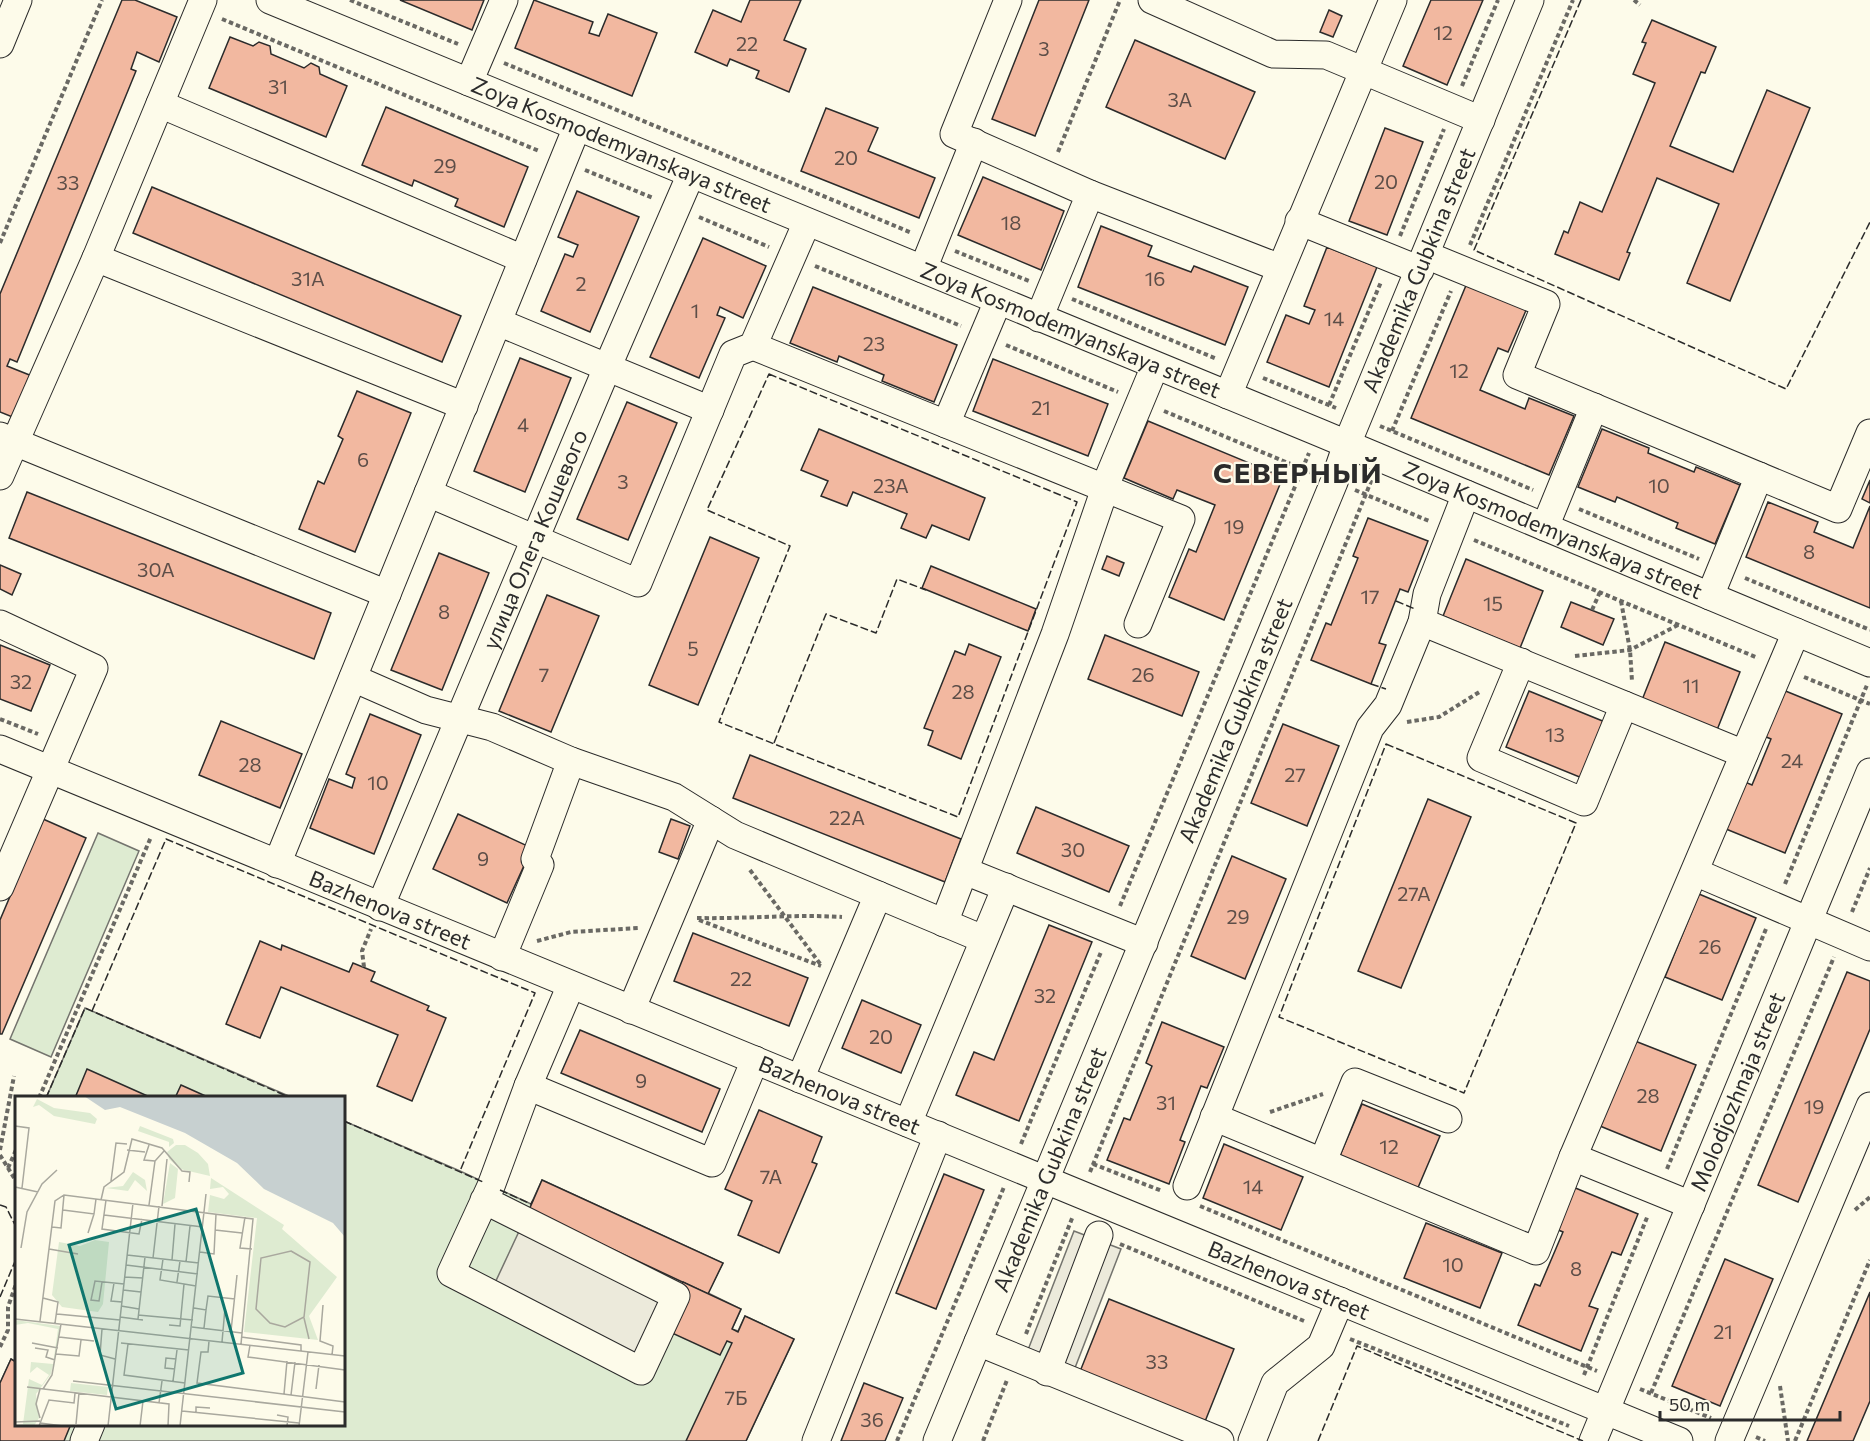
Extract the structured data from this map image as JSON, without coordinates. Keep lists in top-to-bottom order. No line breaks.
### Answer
{"streets":{"street":["Zoya Kosmodemyanskaya street","Akademika Gubkina street","улица Олега Кошевого","Bazhenova street","Molodjozhnaja street"]},"crossings":[["Zoya Kosmodemyanskaya street","Akademika Gubkina street"],["Zoya Kosmodemyanskaya street","улица Олега Кошевого"],["Akademika Gubkina street","Bazhenova street"],["улица Олега Кошевого","Bazhenova street"],["Bazhenova street","Molodjozhnaja street"]],"districts":["СЕВЕРНЫЙ"],"house_numbers":["12","22","3","31","3А","20","29","20","33","18","31А","16","2","1","14","23","12","21","4","6","3","23А","10","19","8","30А","17","15","8","5","7","26","32","11","28","13","24","28","27","10","22А","30","9","27А","29","26","22","32","20","9","28","31","19","12","7А","14","10","8","21","33","7Б","36"],"scale_bar":"50 m"}
